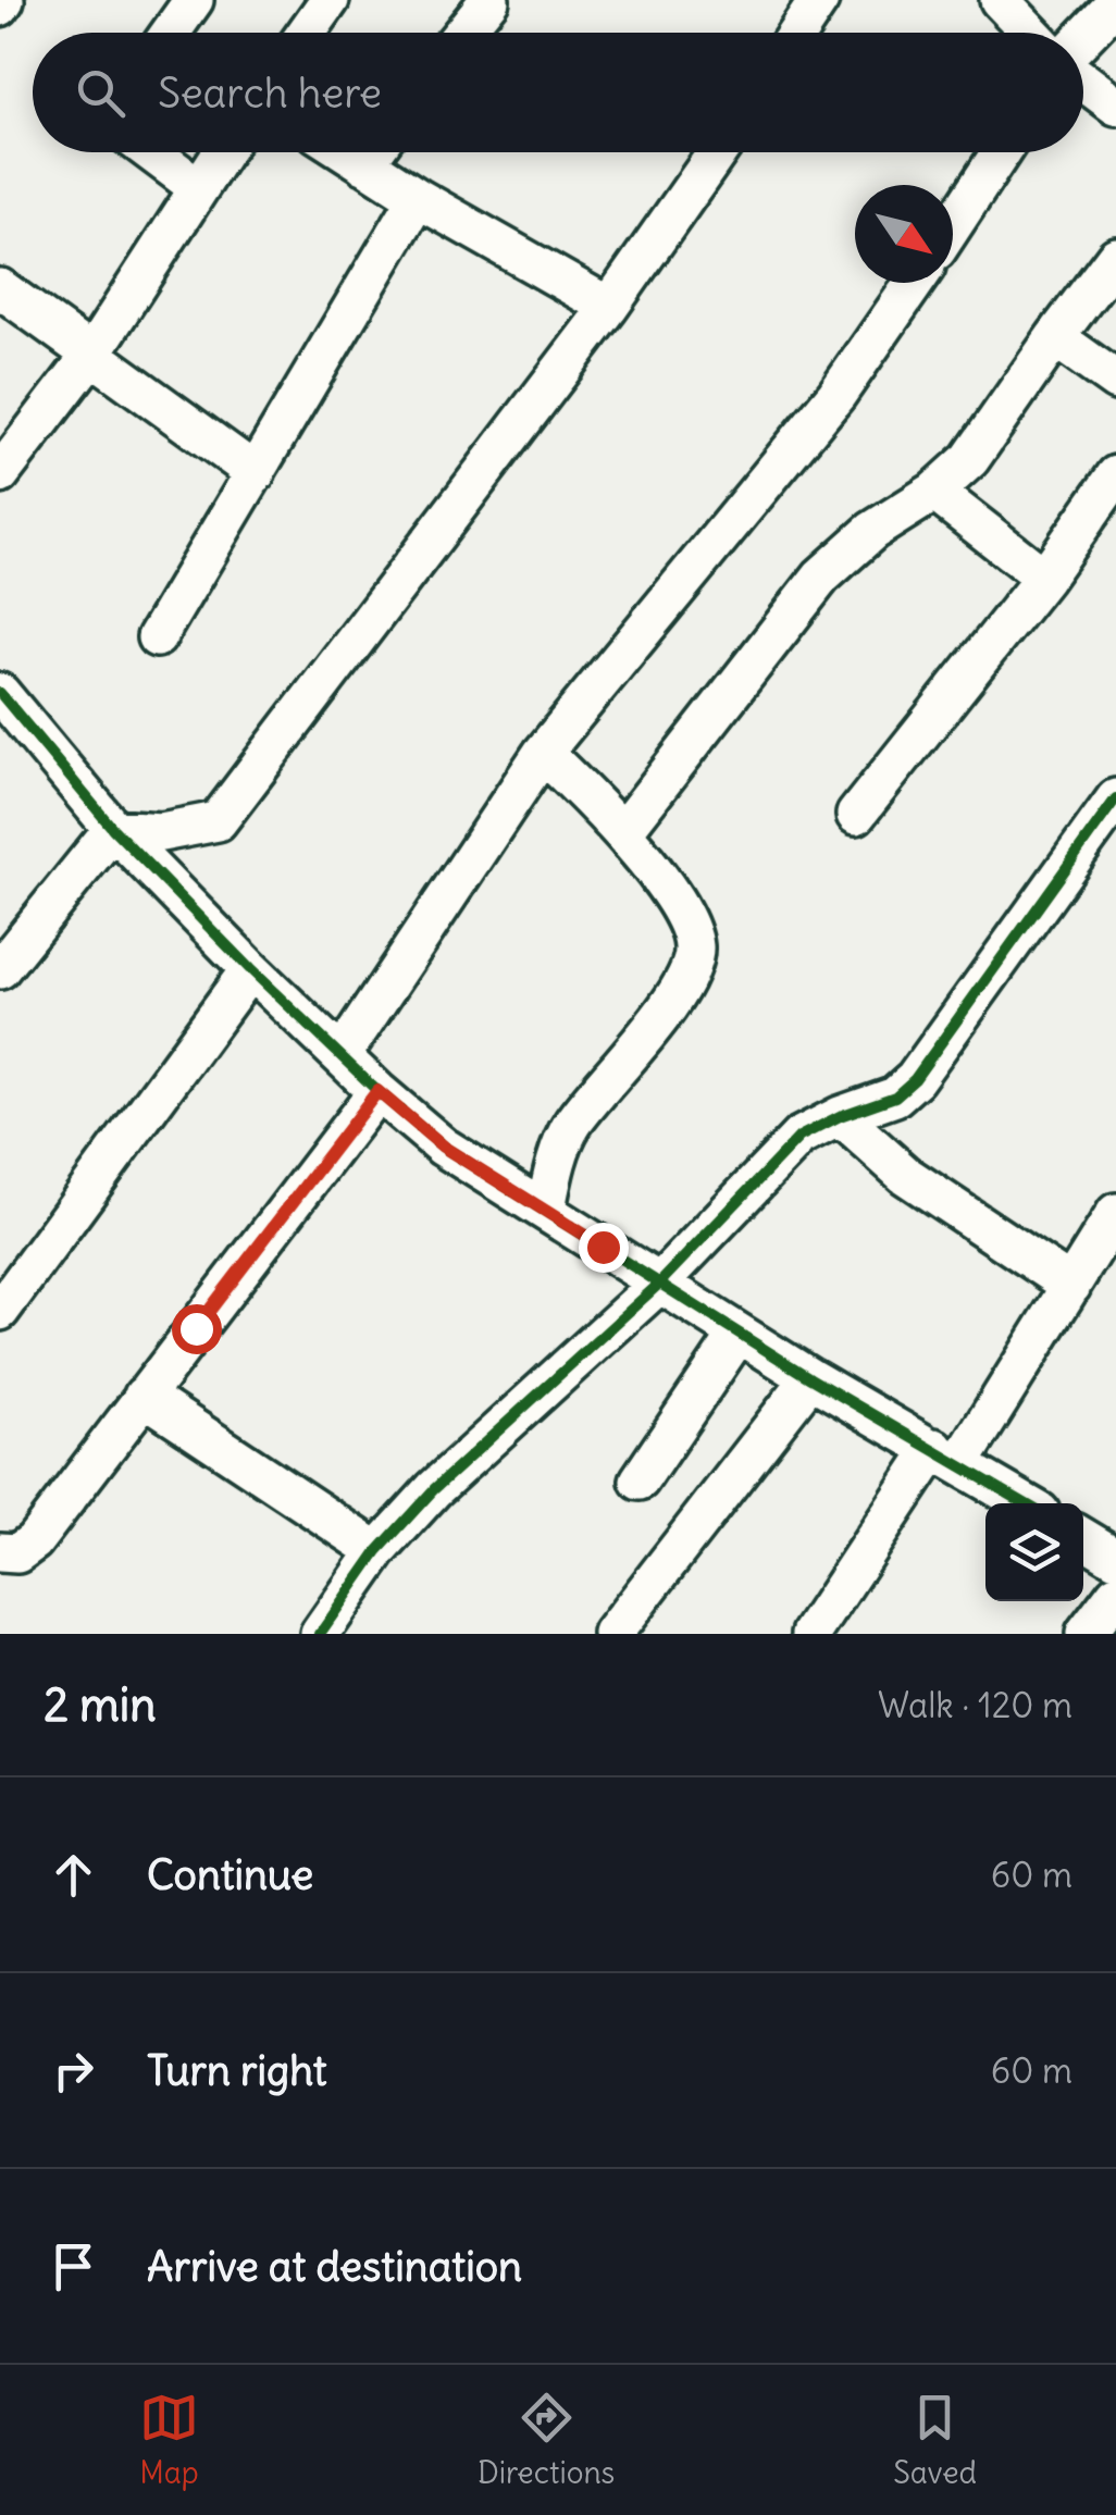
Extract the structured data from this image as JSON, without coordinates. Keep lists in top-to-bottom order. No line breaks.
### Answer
{"north":"bottom right","page":{"search":"Search here","heading":["2 min","Walk · 120 m"],"list":[["Continue","60 m"],["Turn right","60 m"],"Arrive at destination"],"nav":["Map","Directions","Saved"]}}
